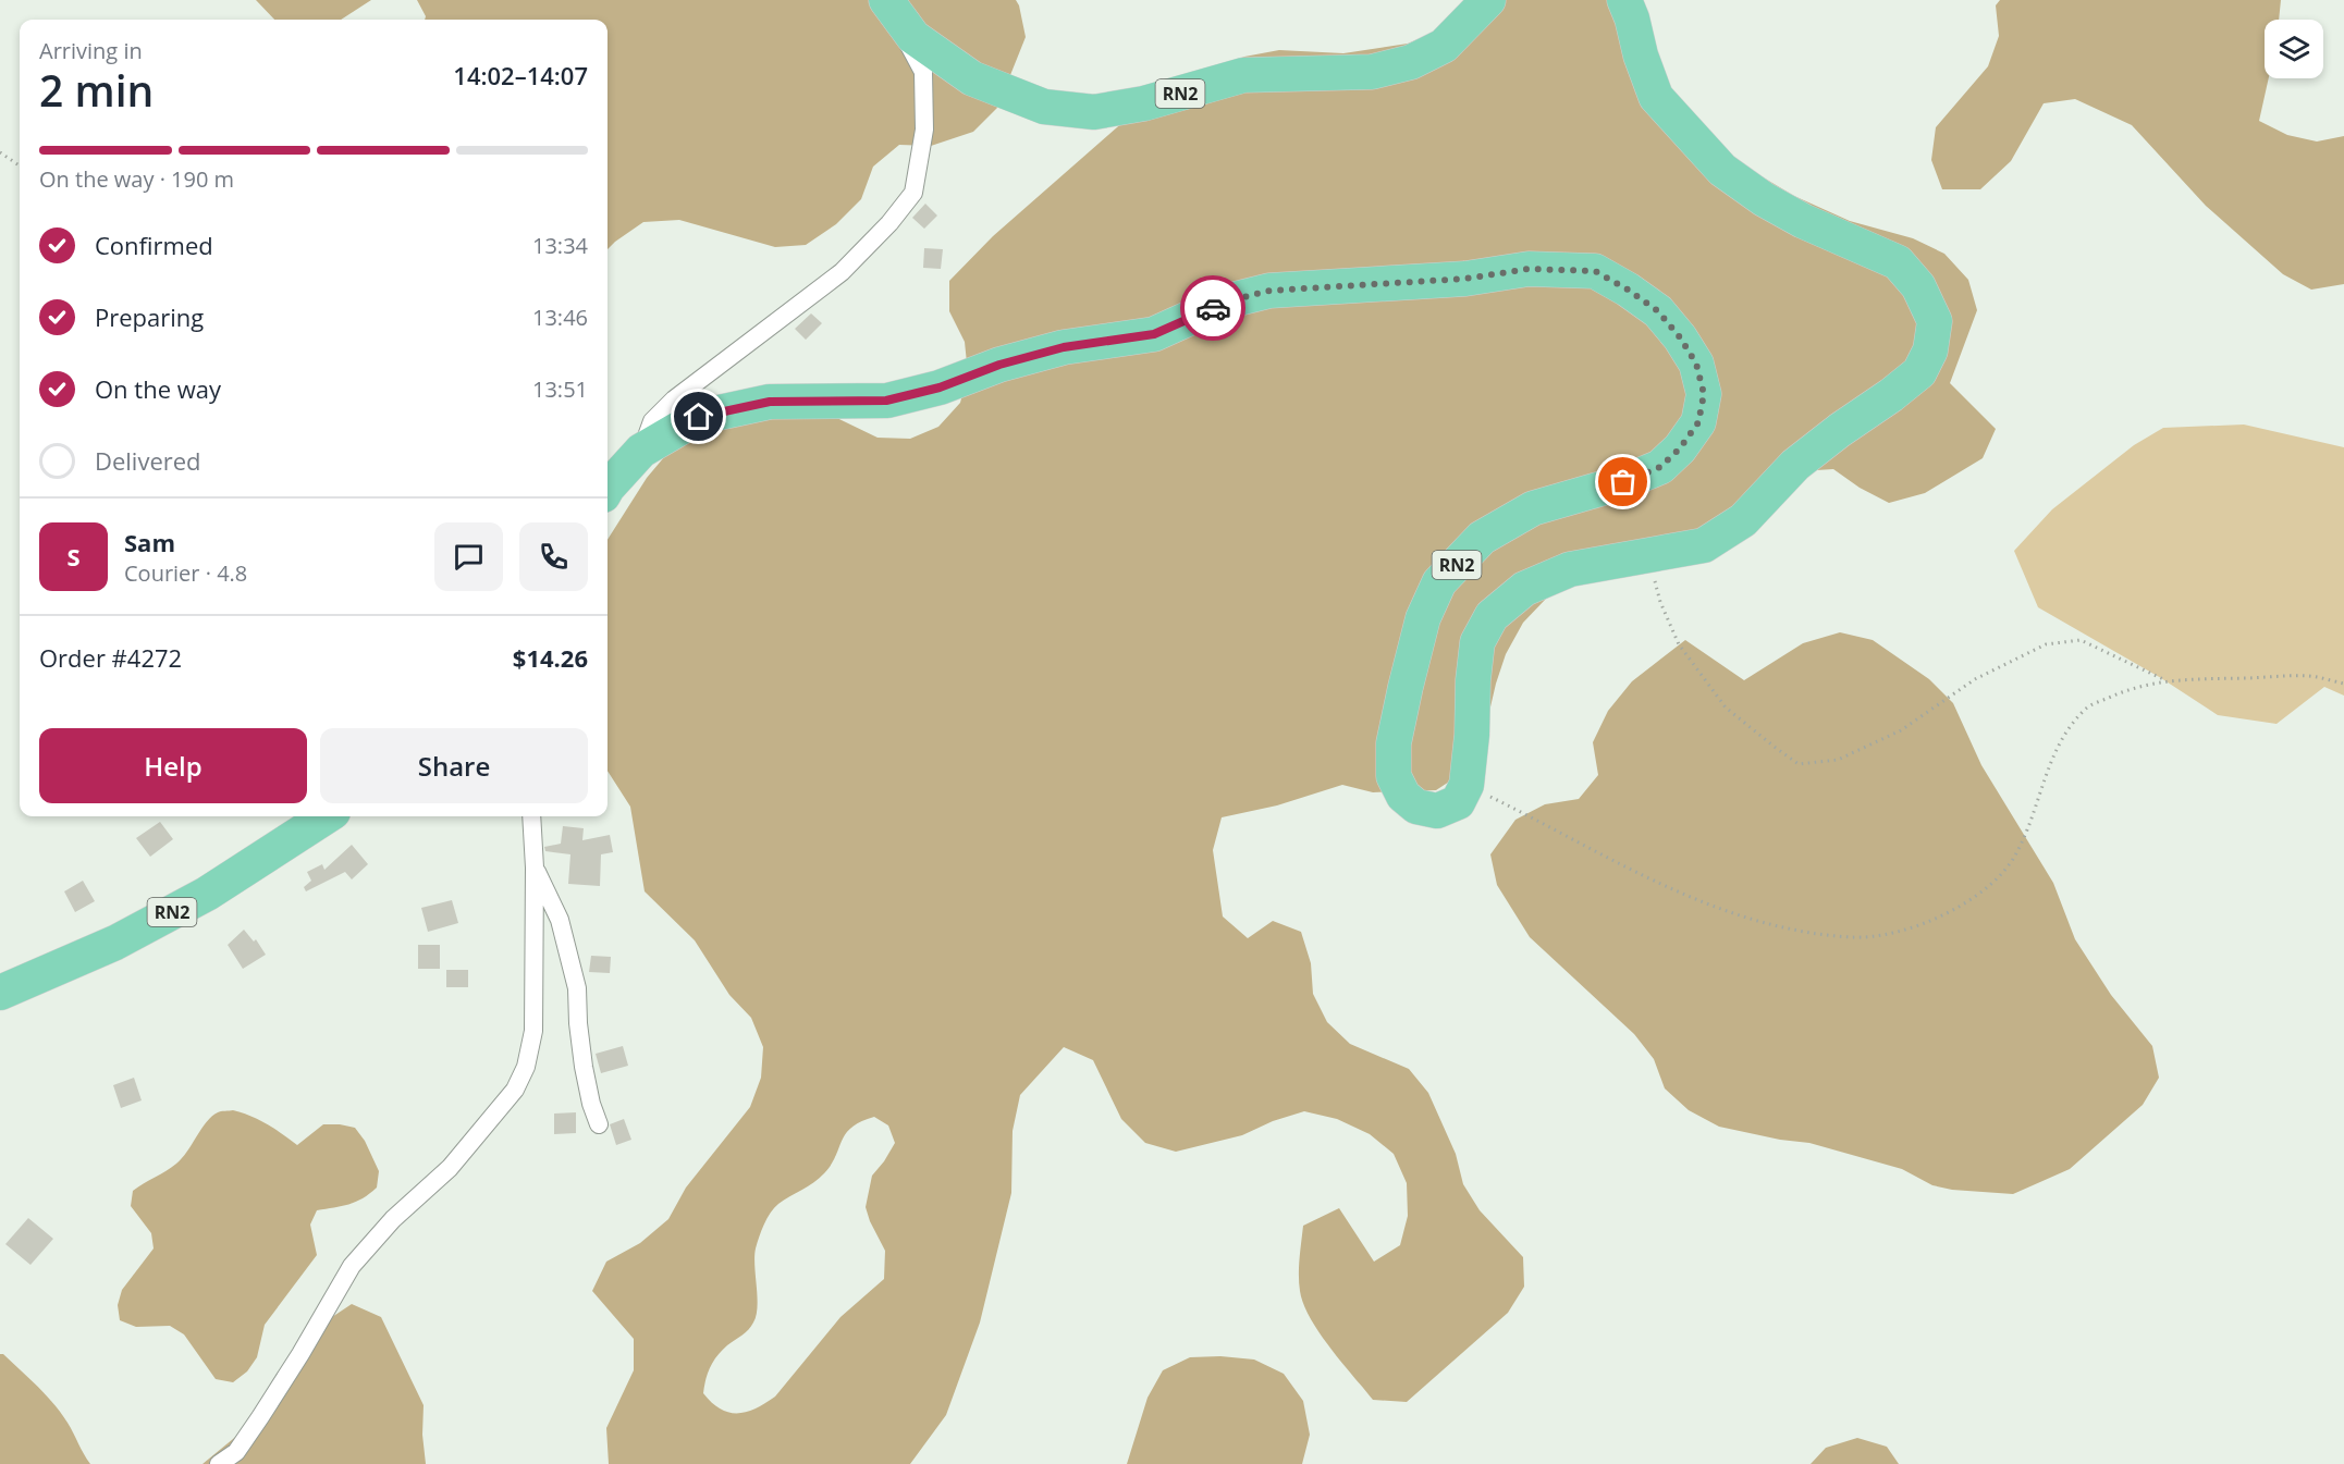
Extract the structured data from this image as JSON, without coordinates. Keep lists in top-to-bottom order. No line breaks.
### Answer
{"streets":{"highway":["RN2"]},"page":{"heading":["2 min","Arriving in","14:02–14:07"],"panel":["Sam","Courier · 4.8","Order #4272","$14.26"],"bar":"On the way · 190 m","list":[["Confirmed","13:34"],["Preparing","13:46"],["On the way","13:51"],"Delivered"],"round":"S","buttons":["Help","Share"]}}
